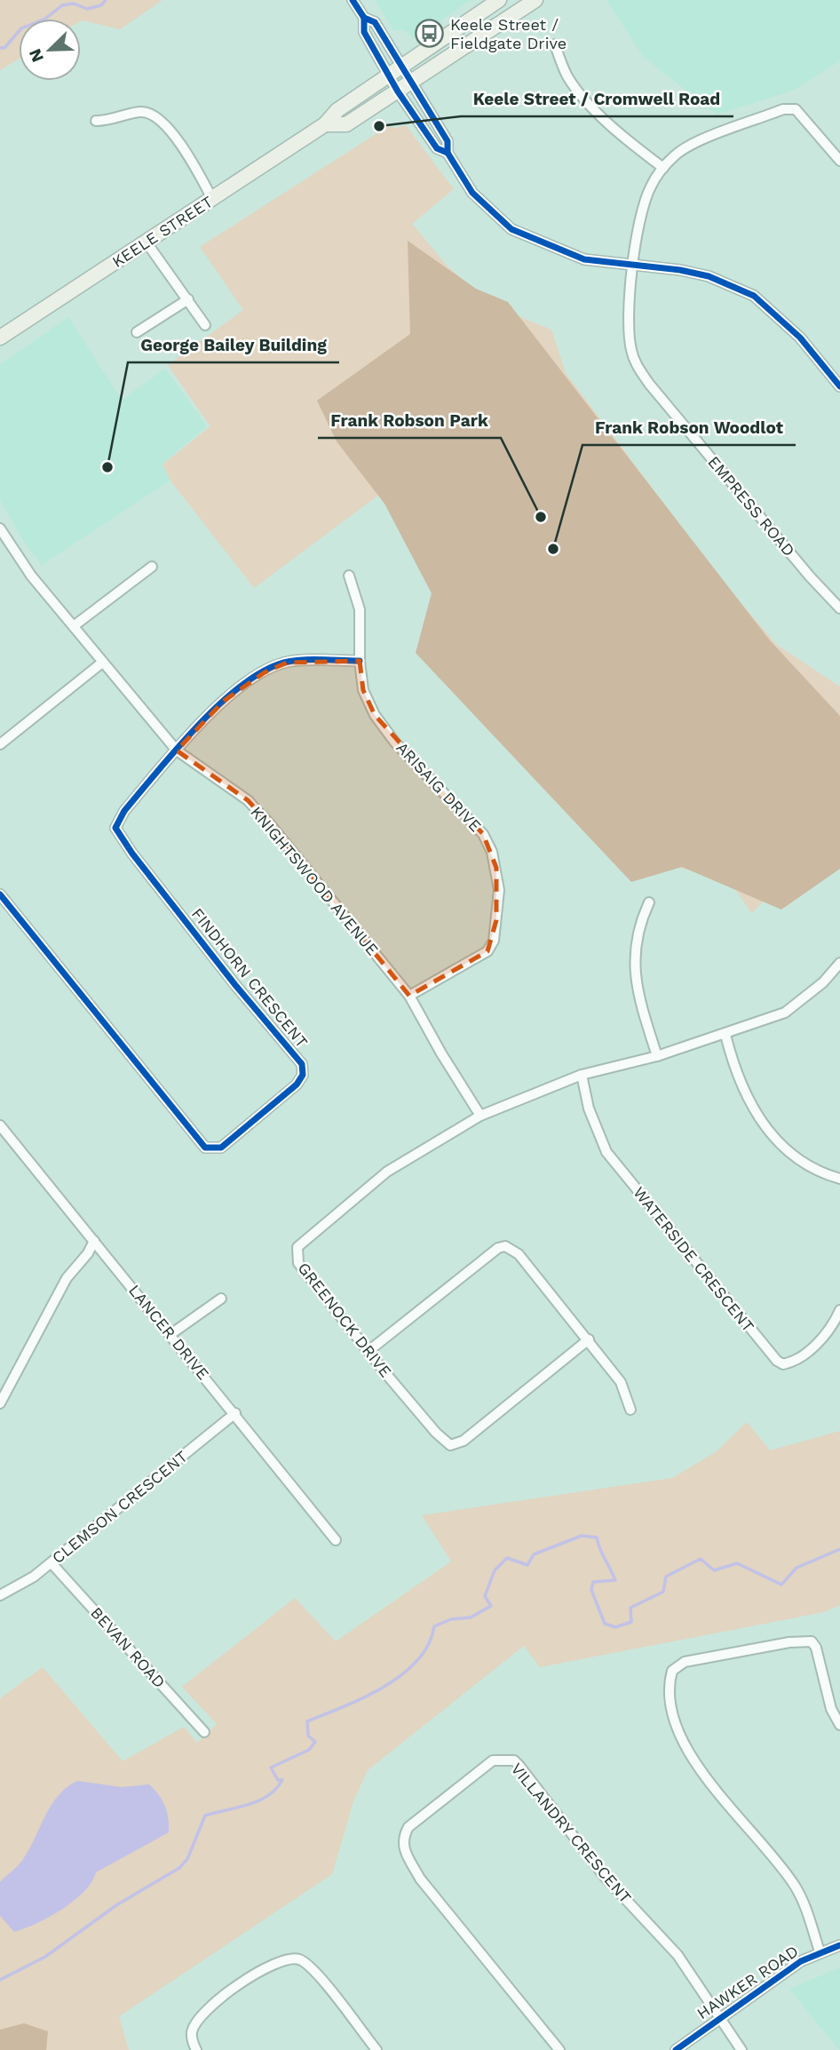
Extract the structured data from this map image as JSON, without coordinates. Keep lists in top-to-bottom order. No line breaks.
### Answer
{"streets":{"main road":["KEELE STREET"],"street":["EMPRESS ROAD","ARISAIG DRIVE","KNIGHTSWOOD AVENUE","FINDHORN CRESCENT","WATERSIDE CRESCENT","GREENOCK DRIVE","LANCER DRIVE","CLEMSON CRESCENT","BEVAN ROAD","VILLANDRY CRESCENT","HAWKER ROAD"]},"crossings":[["ARISAIG DRIVE","KNIGHTSWOOD AVENUE"],["KNIGHTSWOOD AVENUE","FINDHORN CRESCENT"],["KNIGHTSWOOD AVENUE","GREENOCK DRIVE"],["WATERSIDE CRESCENT","GREENOCK DRIVE"],["LANCER DRIVE","CLEMSON CRESCENT"],["CLEMSON CRESCENT","BEVAN ROAD"],["VILLANDRY CRESCENT","HAWKER ROAD"]],"places":{"bus stop":["Keele Street / Fieldgate Drive"],"other":["Keele Street / Cromwell Road","George Bailey Building","Frank Robson Park","Frank Robson Woodlot"]},"north":"bottom left"}
